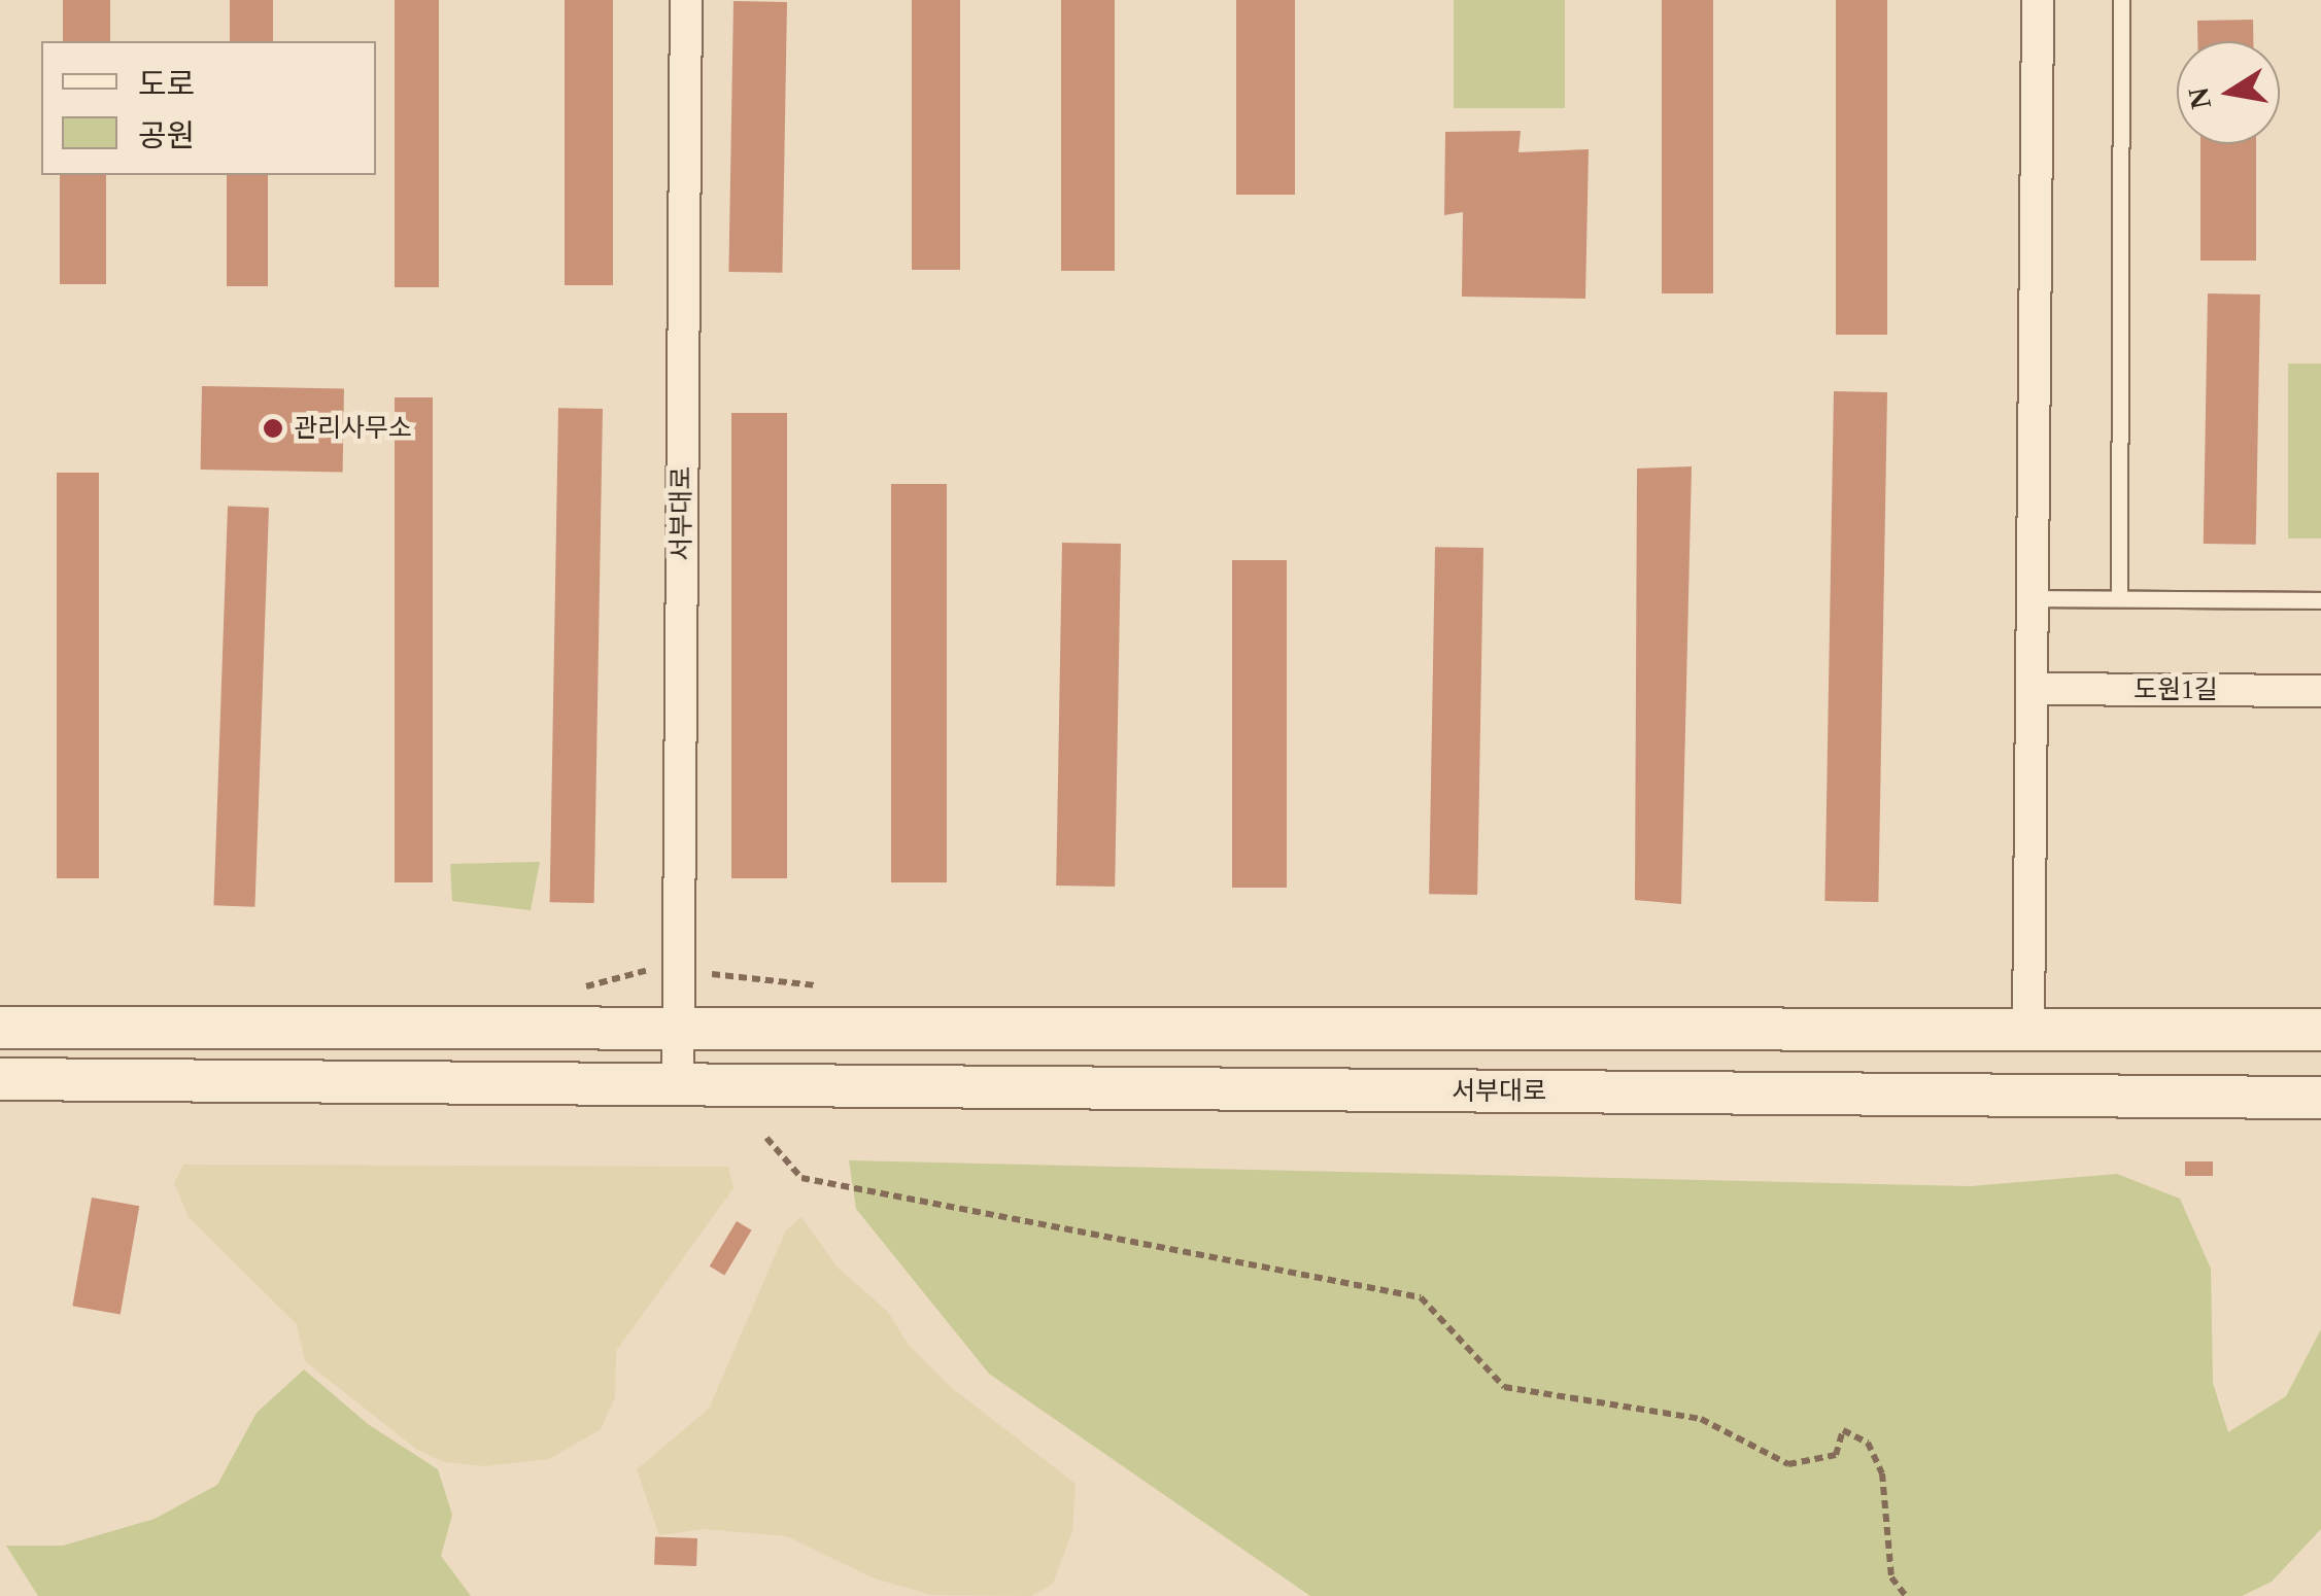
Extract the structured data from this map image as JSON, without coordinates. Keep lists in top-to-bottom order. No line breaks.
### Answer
{"streets":{"main road":["서부대로"],"street":["도원1길"]},"places":["관리사무소"],"legend":["도로","공원"],"north":"left"}
